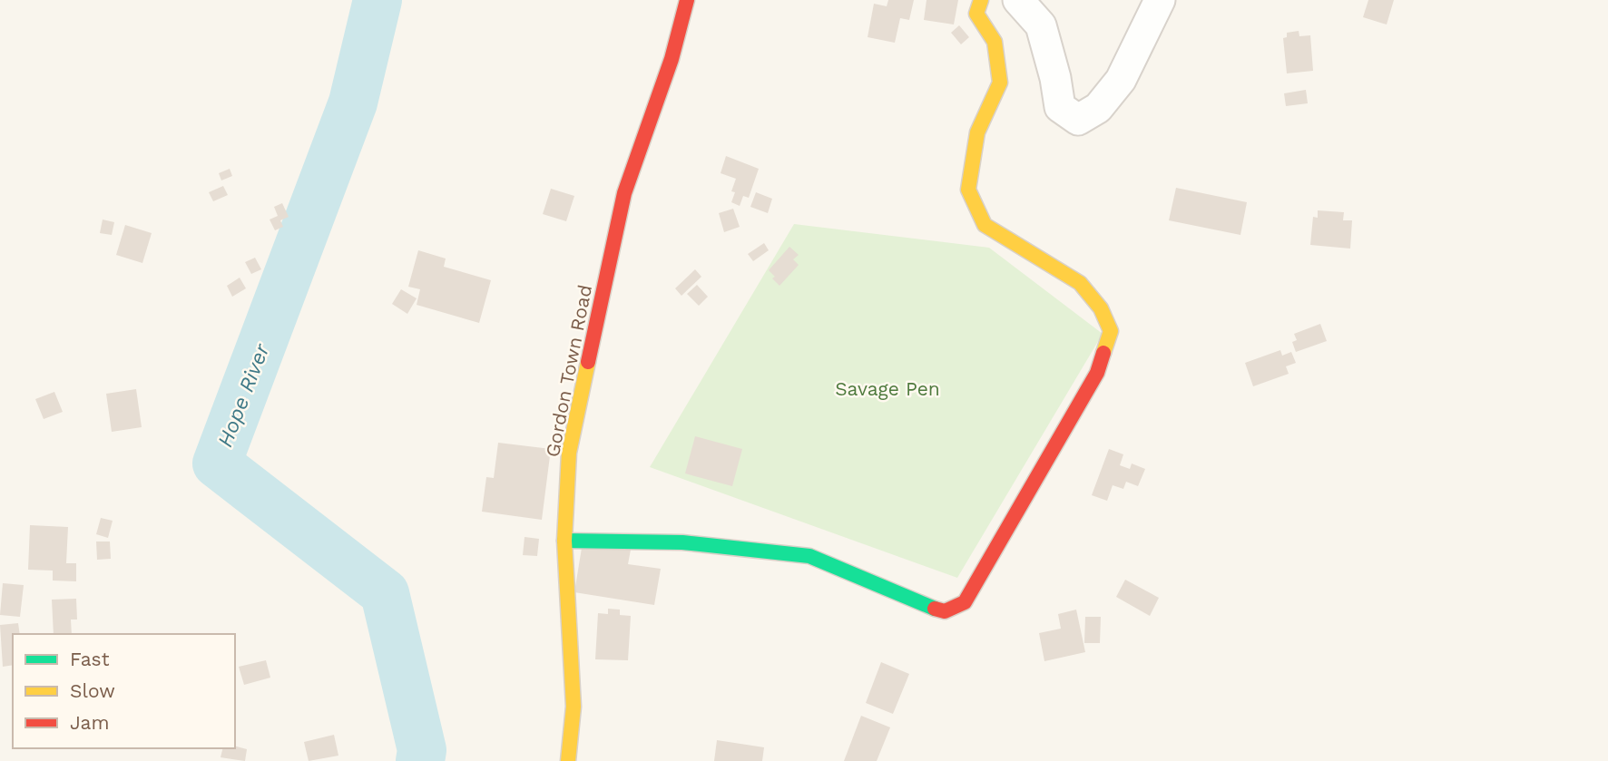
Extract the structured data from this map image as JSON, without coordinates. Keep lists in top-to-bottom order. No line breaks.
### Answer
{"streets":{"street":["Gordon Town Road"]},"water":["Hope River"],"parks":["Savage Pen"],"legend":["Fast","Slow","Jam"]}
